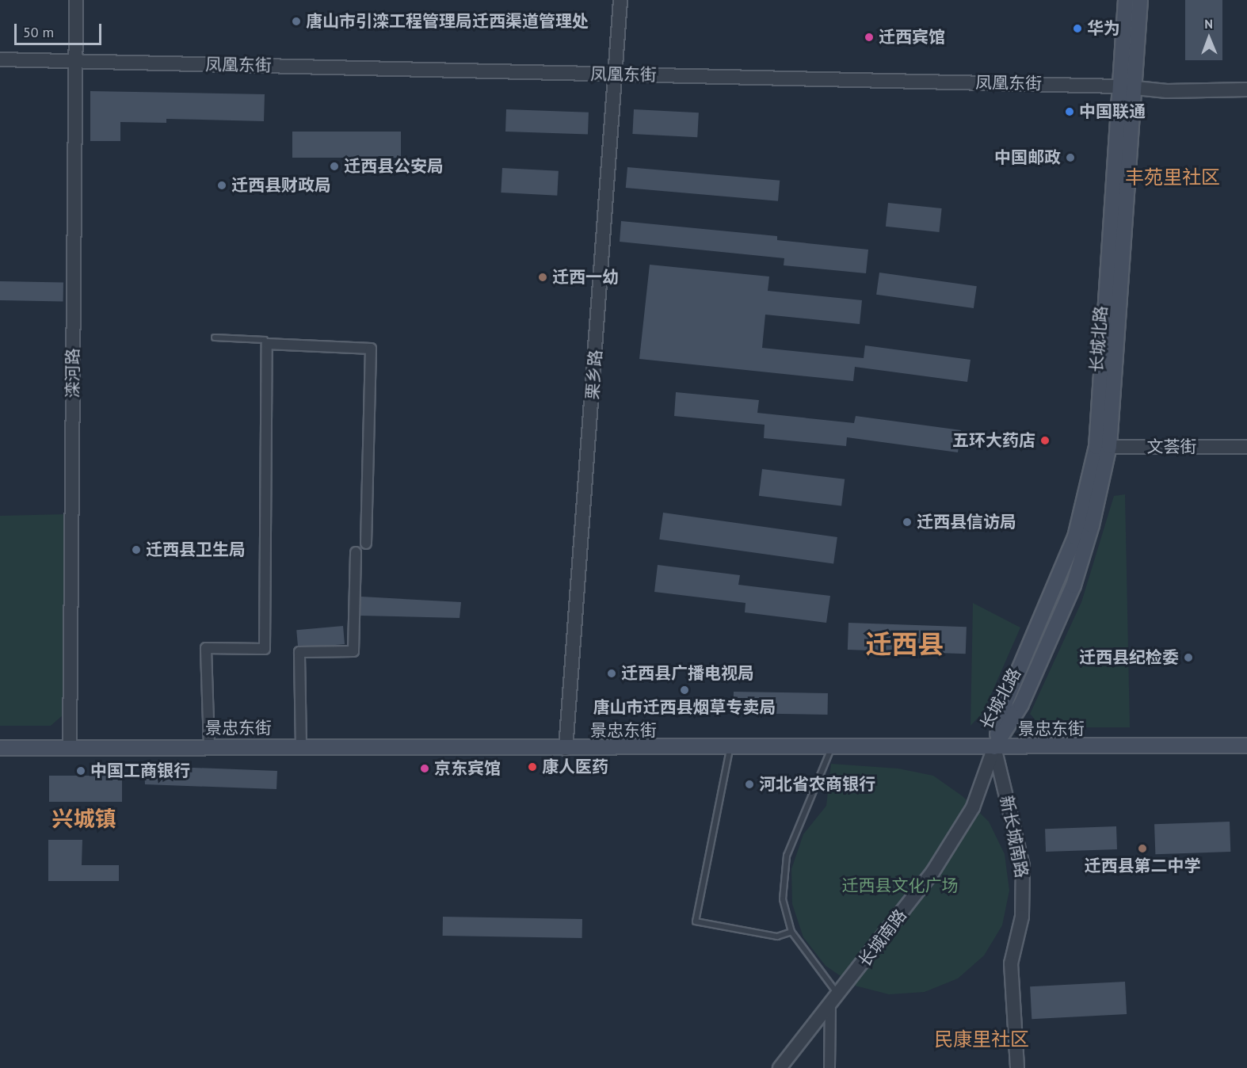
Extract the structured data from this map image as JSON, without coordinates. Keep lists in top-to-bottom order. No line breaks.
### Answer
{"streets":{"main road":["长城北路","景忠东街"],"street":["凤凰东街","滦河路","栗乡路","文荟街","新长城南路","长城南路"]},"crossings":[["凤凰东街","长城北路"],["凤凰东街","滦河路"],["凤凰东街","栗乡路"],["长城北路","文荟街"],["长城北路","景忠东街"],["长城北路","新长城南路"],["长城北路","长城南路"],["滦河路","景忠东街"],["栗乡路","景忠东街"],["景忠东街","新长城南路"],["景忠东街","长城南路"],["新长城南路","长城南路"]],"districts":["丰苑里社区","迁西县","兴城镇","民康里社区"],"parks":["迁西县文化广场"],"places":["唐山市引滦工程管理局迁西渠道管理处","华为","迁西宾馆","中国联通","中国邮政","迁西县公安局","迁西县财政局","迁西一幼","五环大药店","迁西县信访局","迁西县卫生局","迁西县纪检委","迁西县广播电视局","唐山市迁西县烟草专卖局","康人医药","京东宾馆","中国工商银行","河北省农商银行","迁西县第二中学"],"scale_bar":"50 m","north":"top"}
